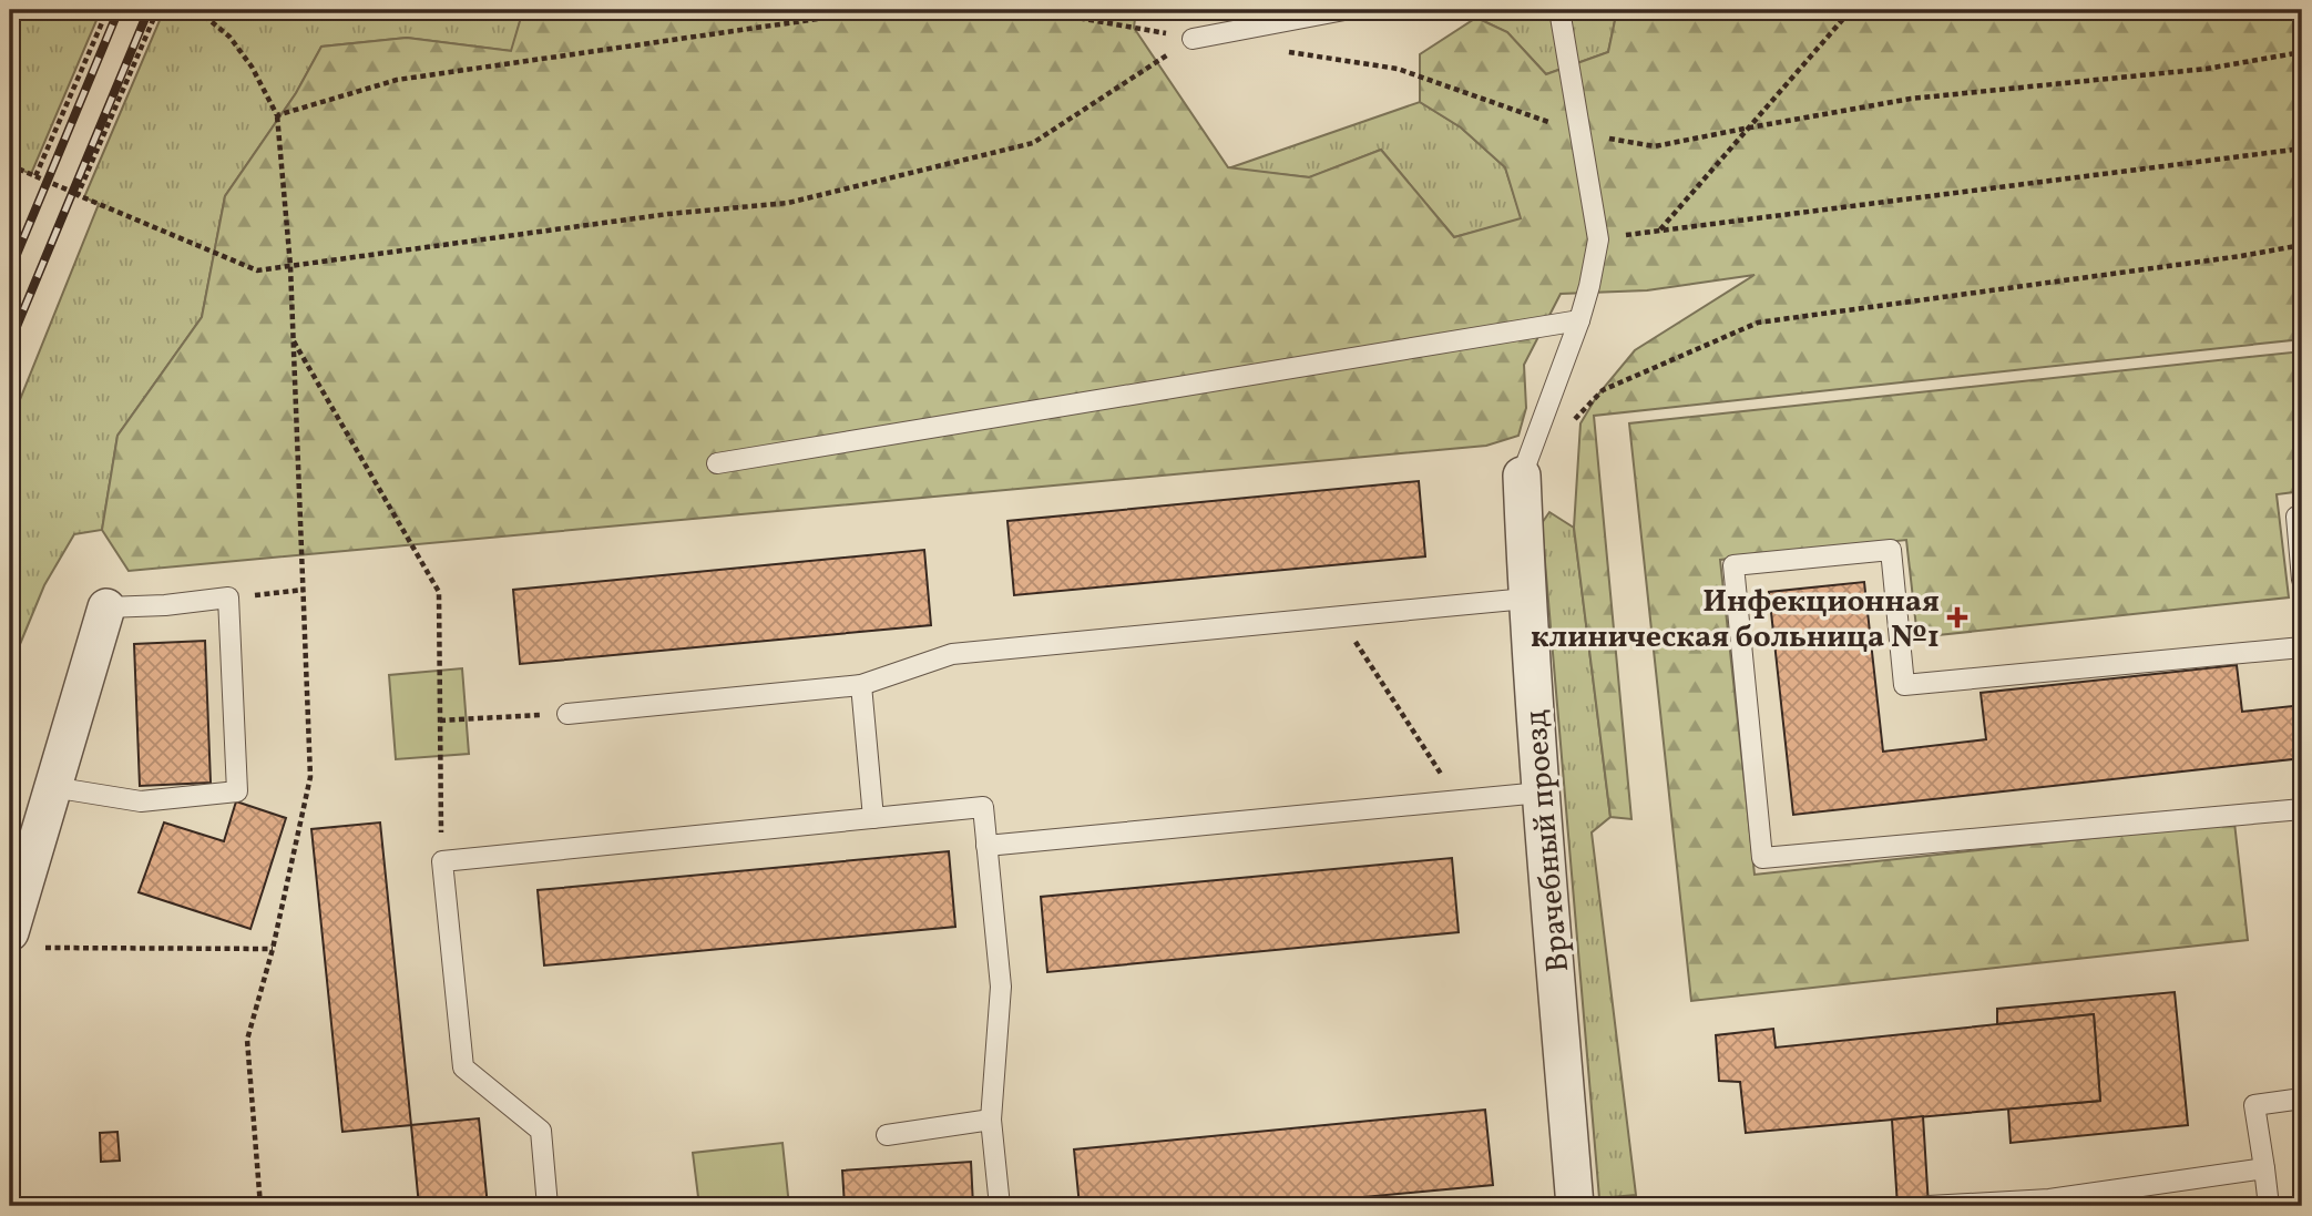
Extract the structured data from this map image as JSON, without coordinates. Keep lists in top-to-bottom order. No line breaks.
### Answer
{"streets":{"street":["Врачебный проезд"]},"places":{"health":["Инфекционная клиническая больница №1"]}}
